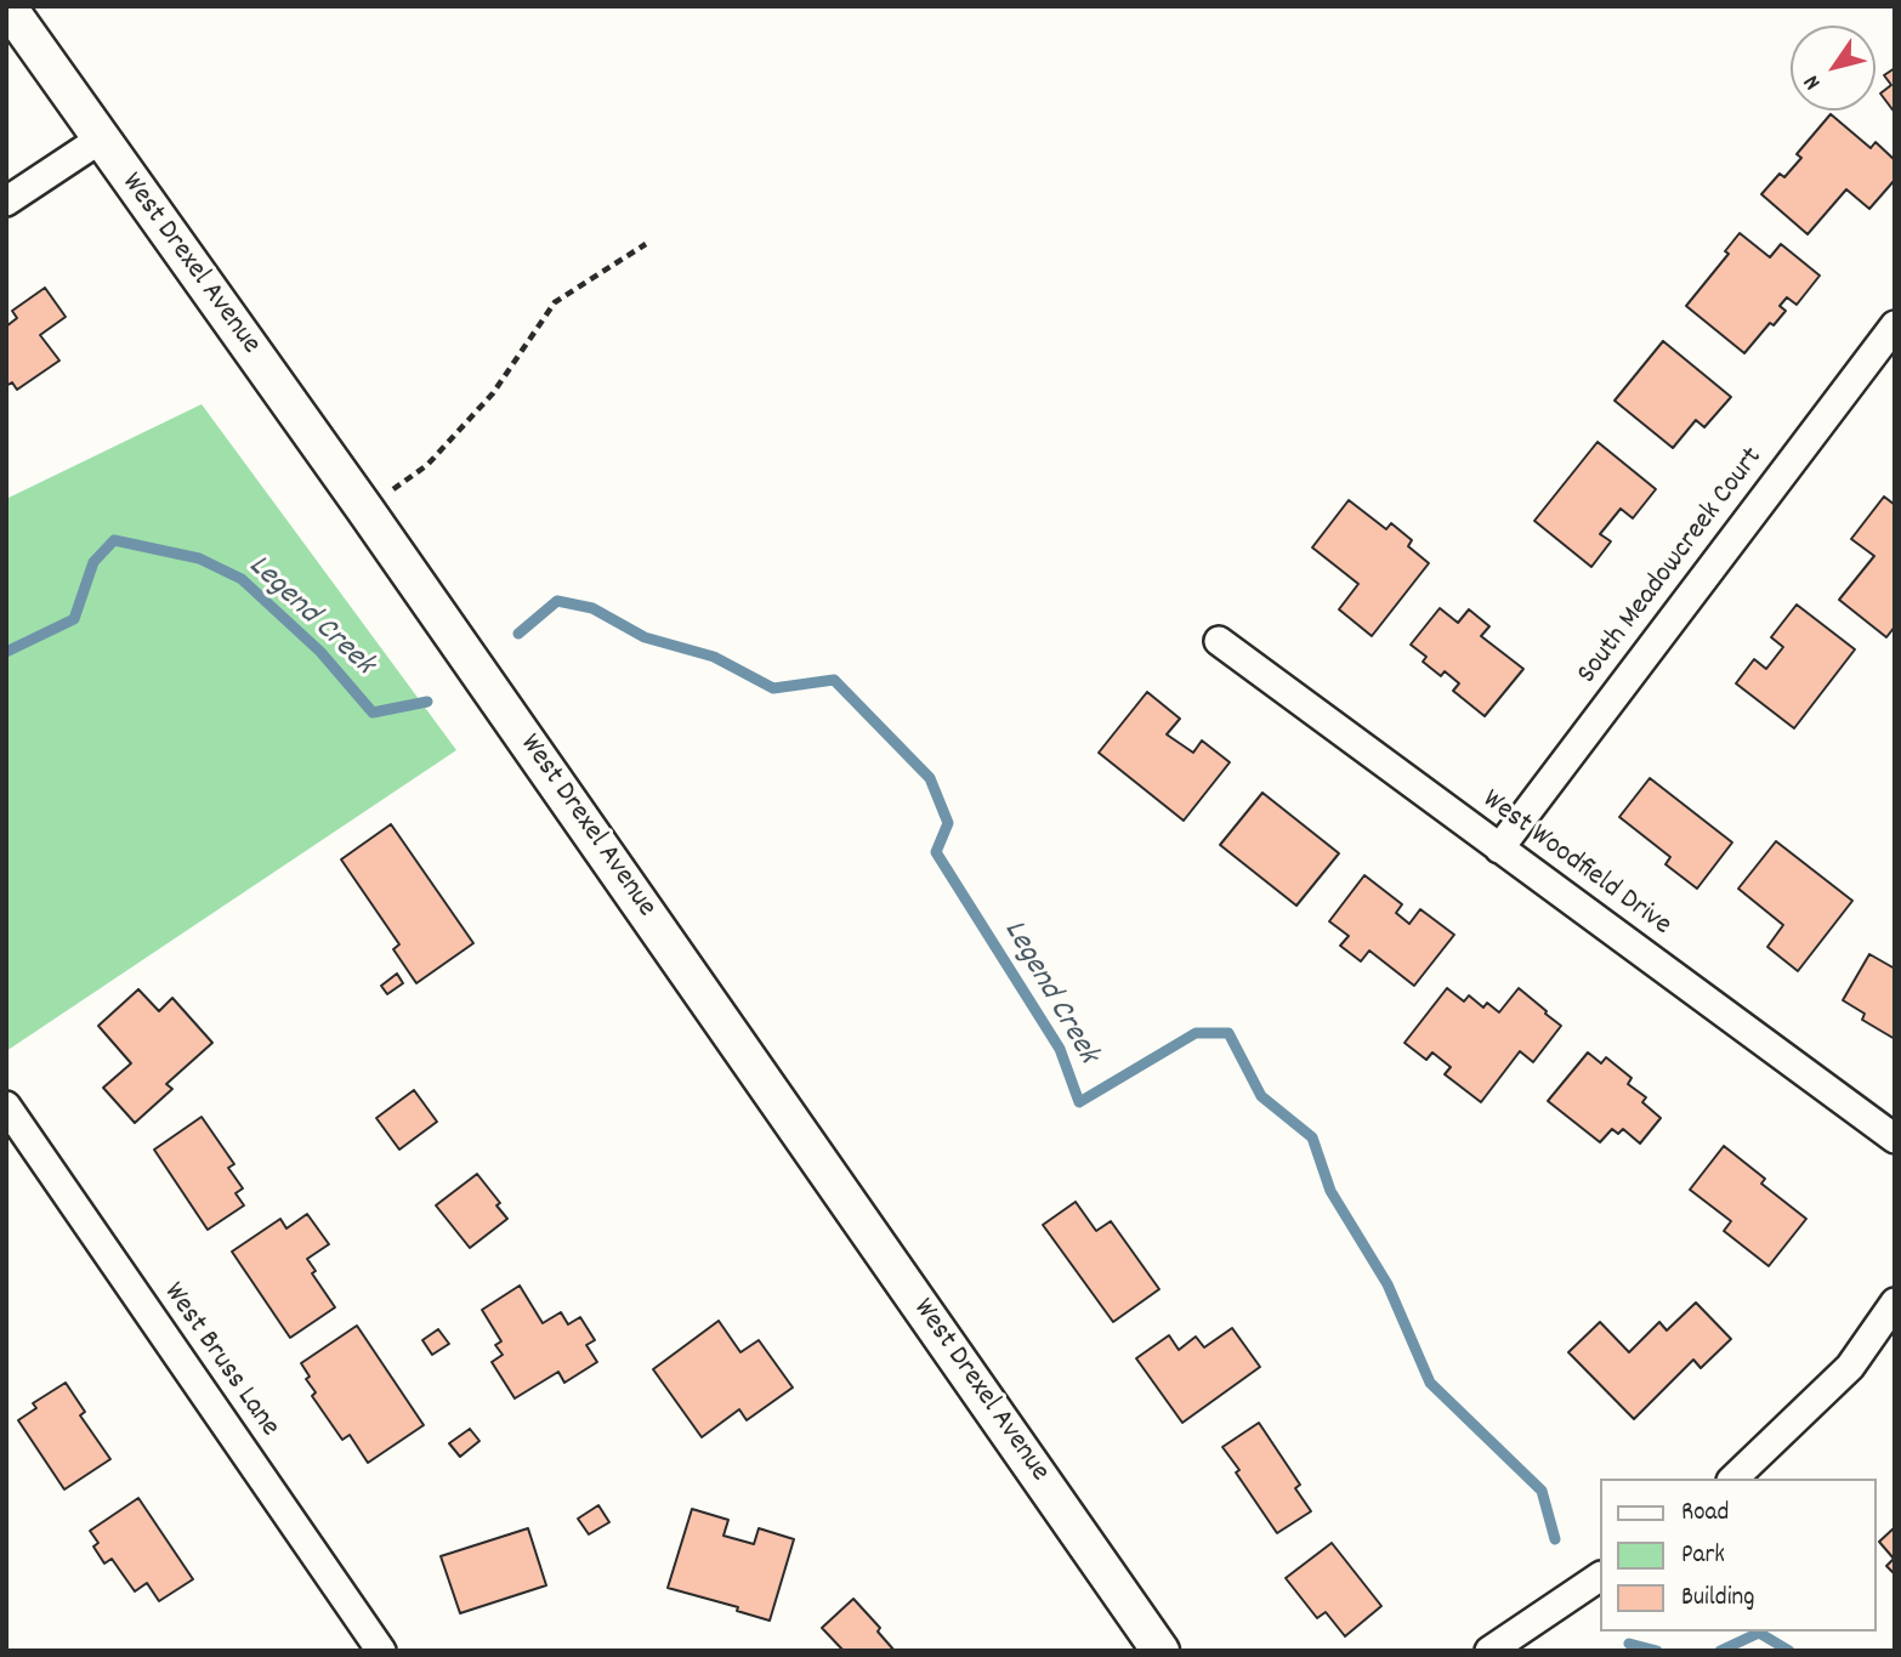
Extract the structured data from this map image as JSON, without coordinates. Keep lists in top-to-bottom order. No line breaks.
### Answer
{"streets":{"street":["West Drexel Avenue","South Meadowcreek Court","West Woodfield Drive","West Bruss Lane"]},"crossings":[["South Meadowcreek Court","West Woodfield Drive"]],"water":["Legend Creek"],"legend":["Road","Park","Building"],"north":"bottom left"}
